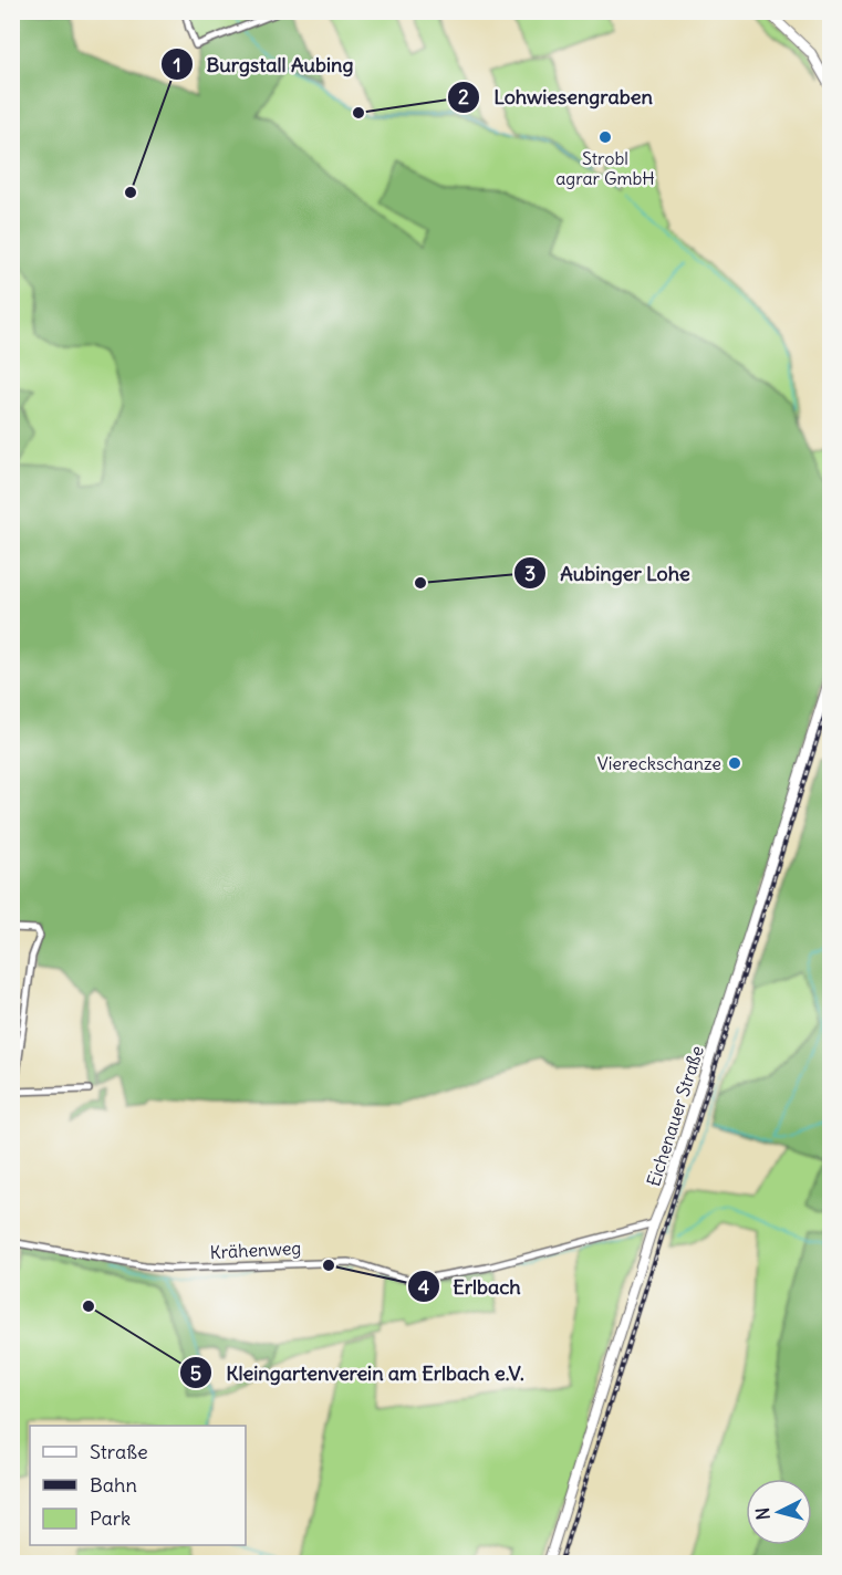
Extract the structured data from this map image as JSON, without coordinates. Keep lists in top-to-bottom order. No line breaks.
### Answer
{"streets":{"street":["Eichenauer Straße","Krähenweg"]},"crossings":[["Eichenauer Straße","Krähenweg"]],"places":["Lohwiesengraben","Strobl agrar GmbH","Burgstall Aubing","Aubinger Lohe","Viereckschanze","Erlbach","Kleingartenverein am Erlbach e.V."],"legend":["Straße","Bahn","Park"],"north":"left"}
